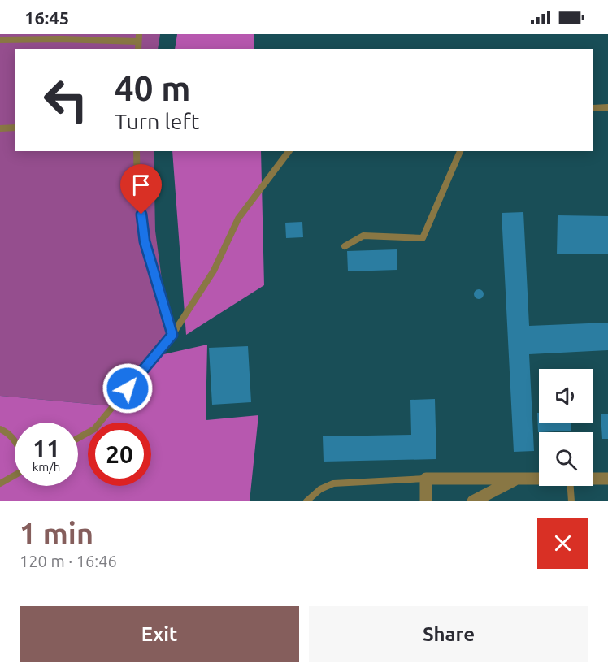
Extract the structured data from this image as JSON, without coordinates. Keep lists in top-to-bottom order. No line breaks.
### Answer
{"page":{"status":"16:45","turn":["40 m","Turn left"],"speed":"11 km/h","limit":"20","heading":["1 min","120 m · 16:46"],"buttons":["Exit","Share"]}}
